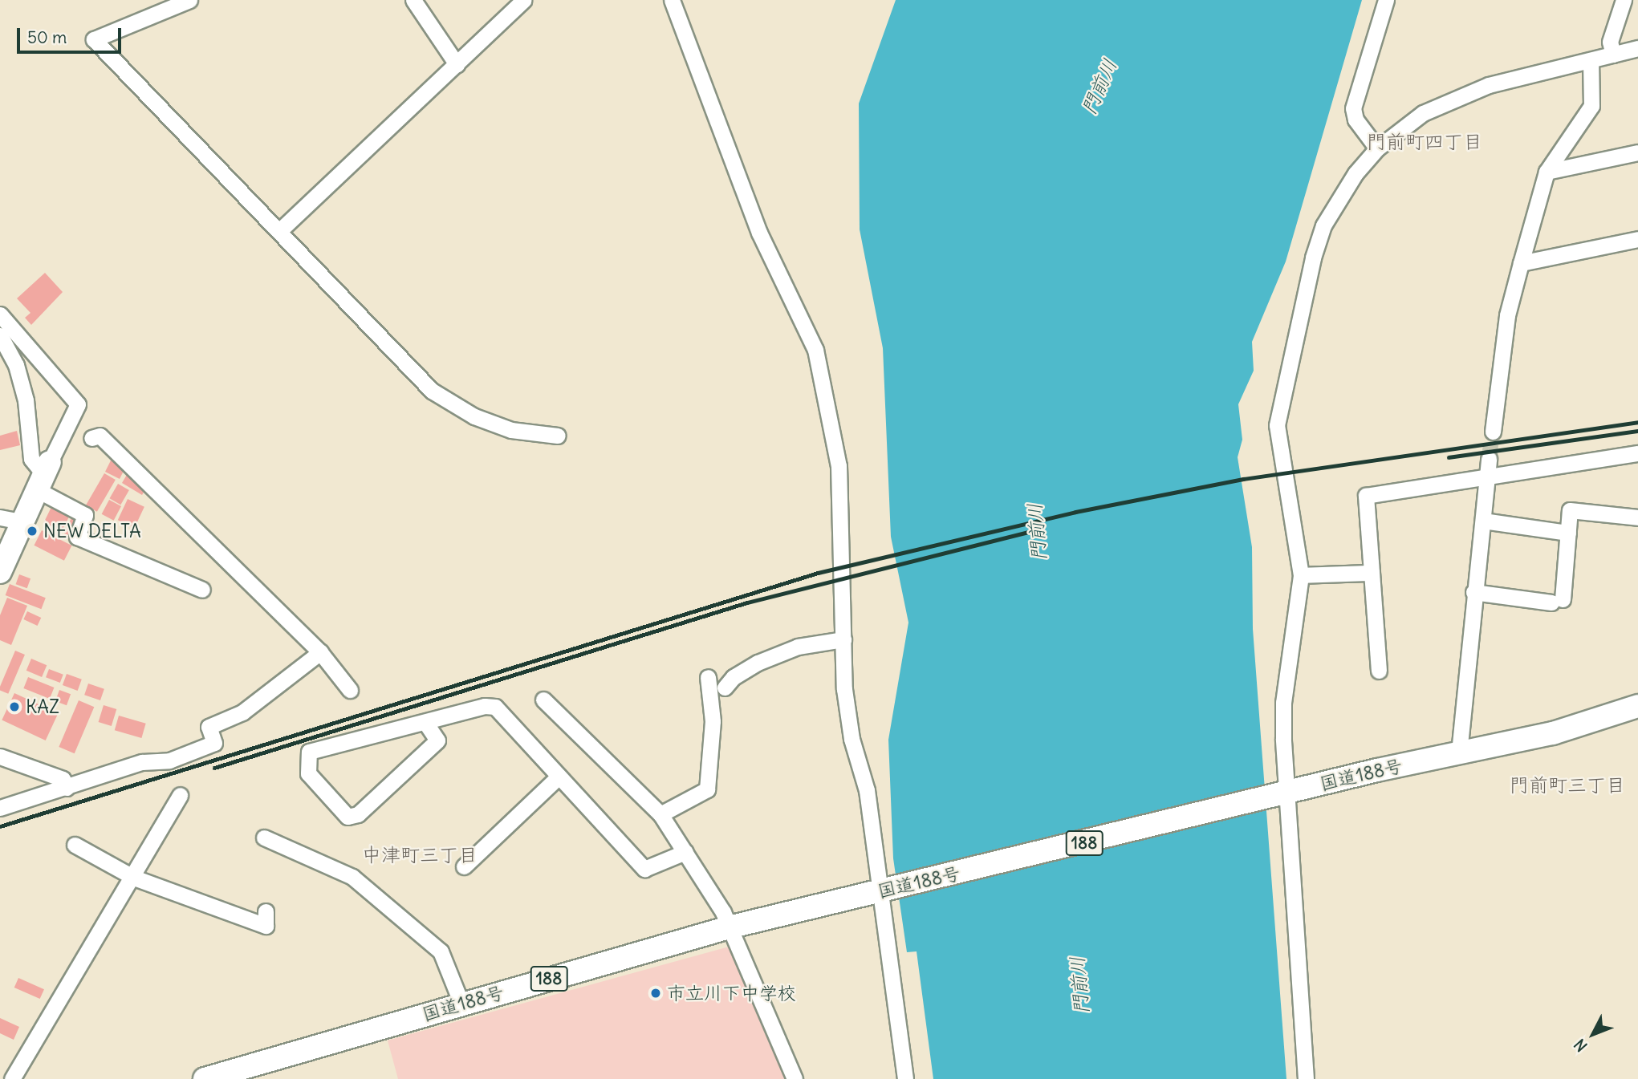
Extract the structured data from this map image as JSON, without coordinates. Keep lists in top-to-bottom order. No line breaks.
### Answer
{"streets":{"highway":["国道188号","188"]},"districts":["門前町四丁目","門前町三丁目","中津町三丁目"],"water":["門前川"],"places":["NEW DELTA","KAZ","市立川下中学校"],"scale_bar":"50 m","north":"bottom left"}
